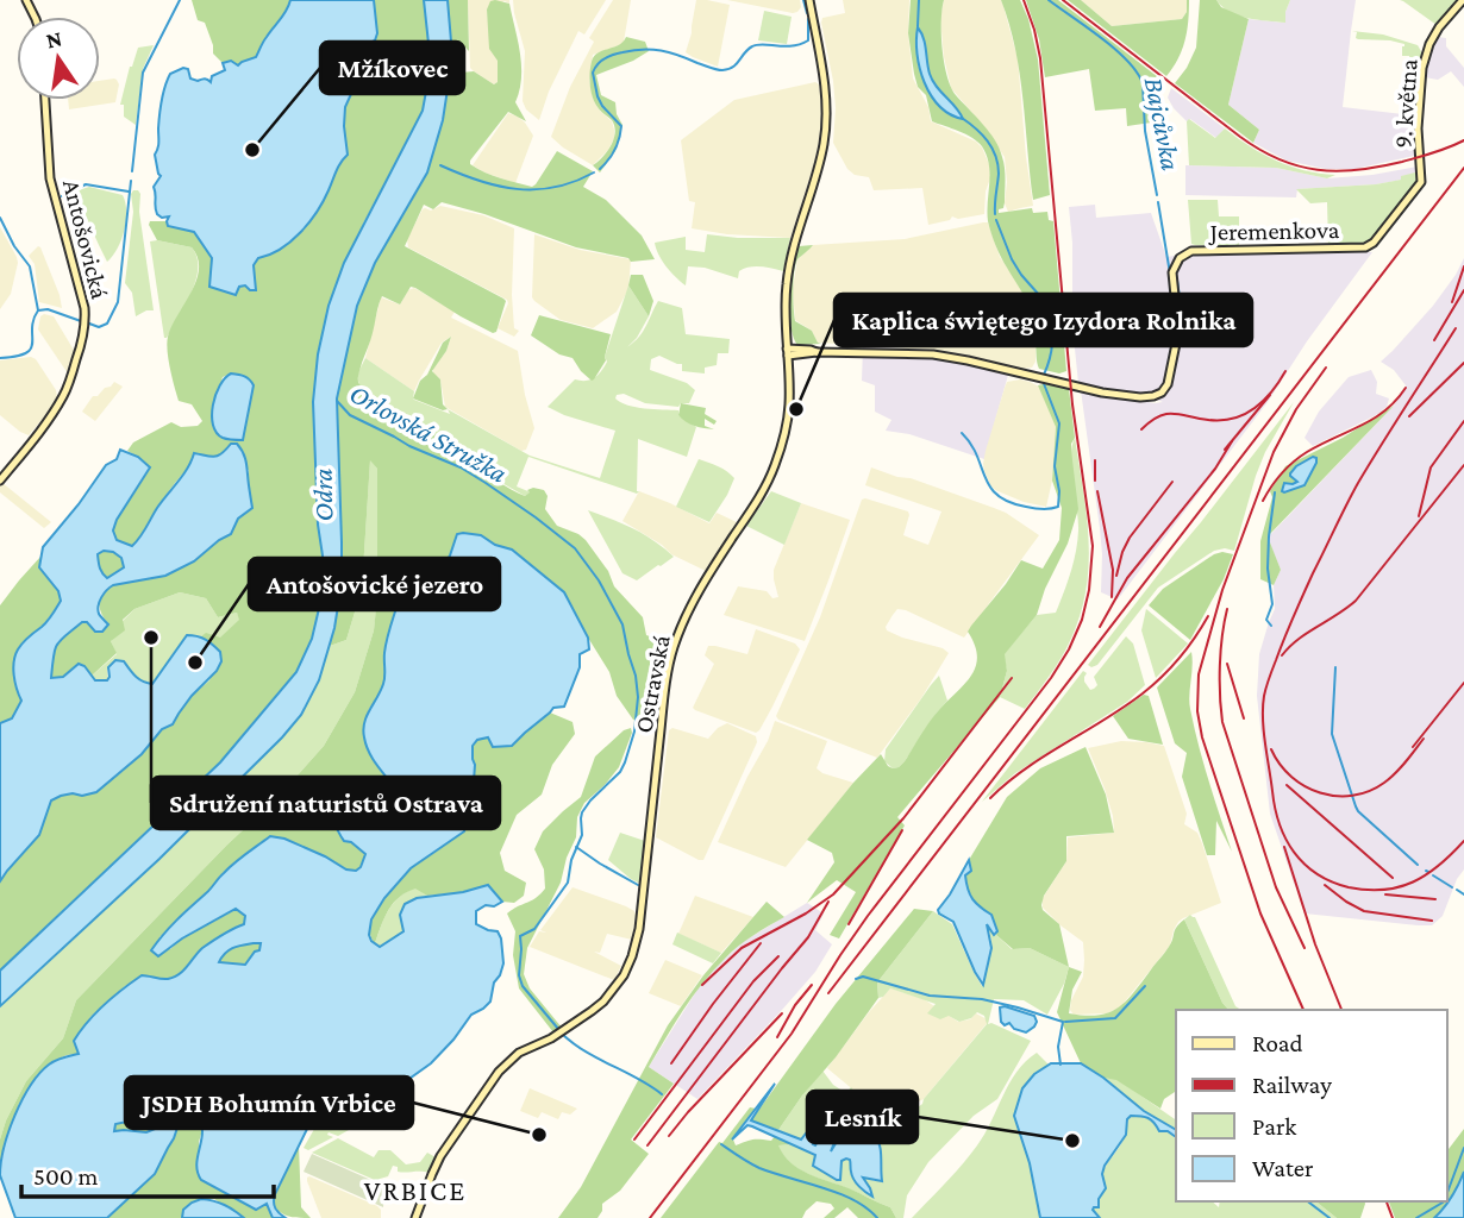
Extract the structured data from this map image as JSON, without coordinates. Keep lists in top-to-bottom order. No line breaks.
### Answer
{"streets":{"street":["9. května","Jeremenkova","Antošovická","Ostravská"]},"crossings":[["9. května","Jeremenkova"],["Jeremenkova","Ostravská"]],"districts":["VRBICE"],"water":["Bajcůvka","Orlovská Stružka","Odra"],"places":["Mžíkovec","Kaplica świętego Izydora Rolnika","Sdružení naturistů Ostrava","Antošovické jezero","JSDH Bohumín Vrbice","Lesník"],"legend":["Road","Railway","Park","Water"],"scale_bar":"500 m","north":"top"}
